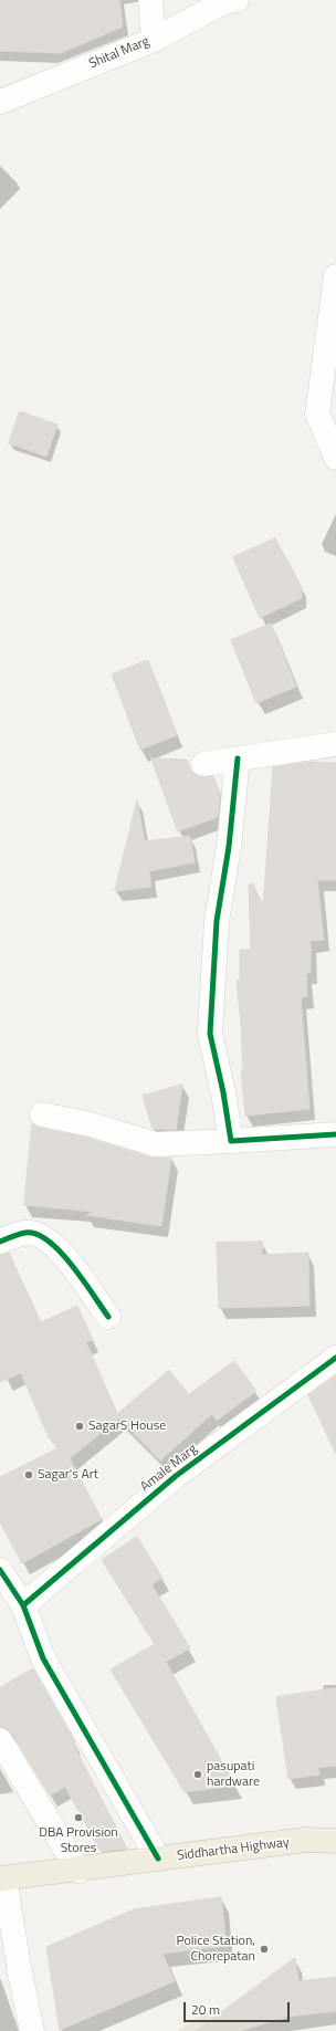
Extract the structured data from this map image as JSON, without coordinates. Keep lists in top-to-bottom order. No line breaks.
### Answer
{"streets":{"highway":["Siddhartha Highway"],"street":["Shital Marg","Amale Marg"]},"places":["SagarS House","Sagar's Art","pasupati hardware","DBA Provision Stores","Police Station, Chorepatan"],"scale_bar":"20 m"}
